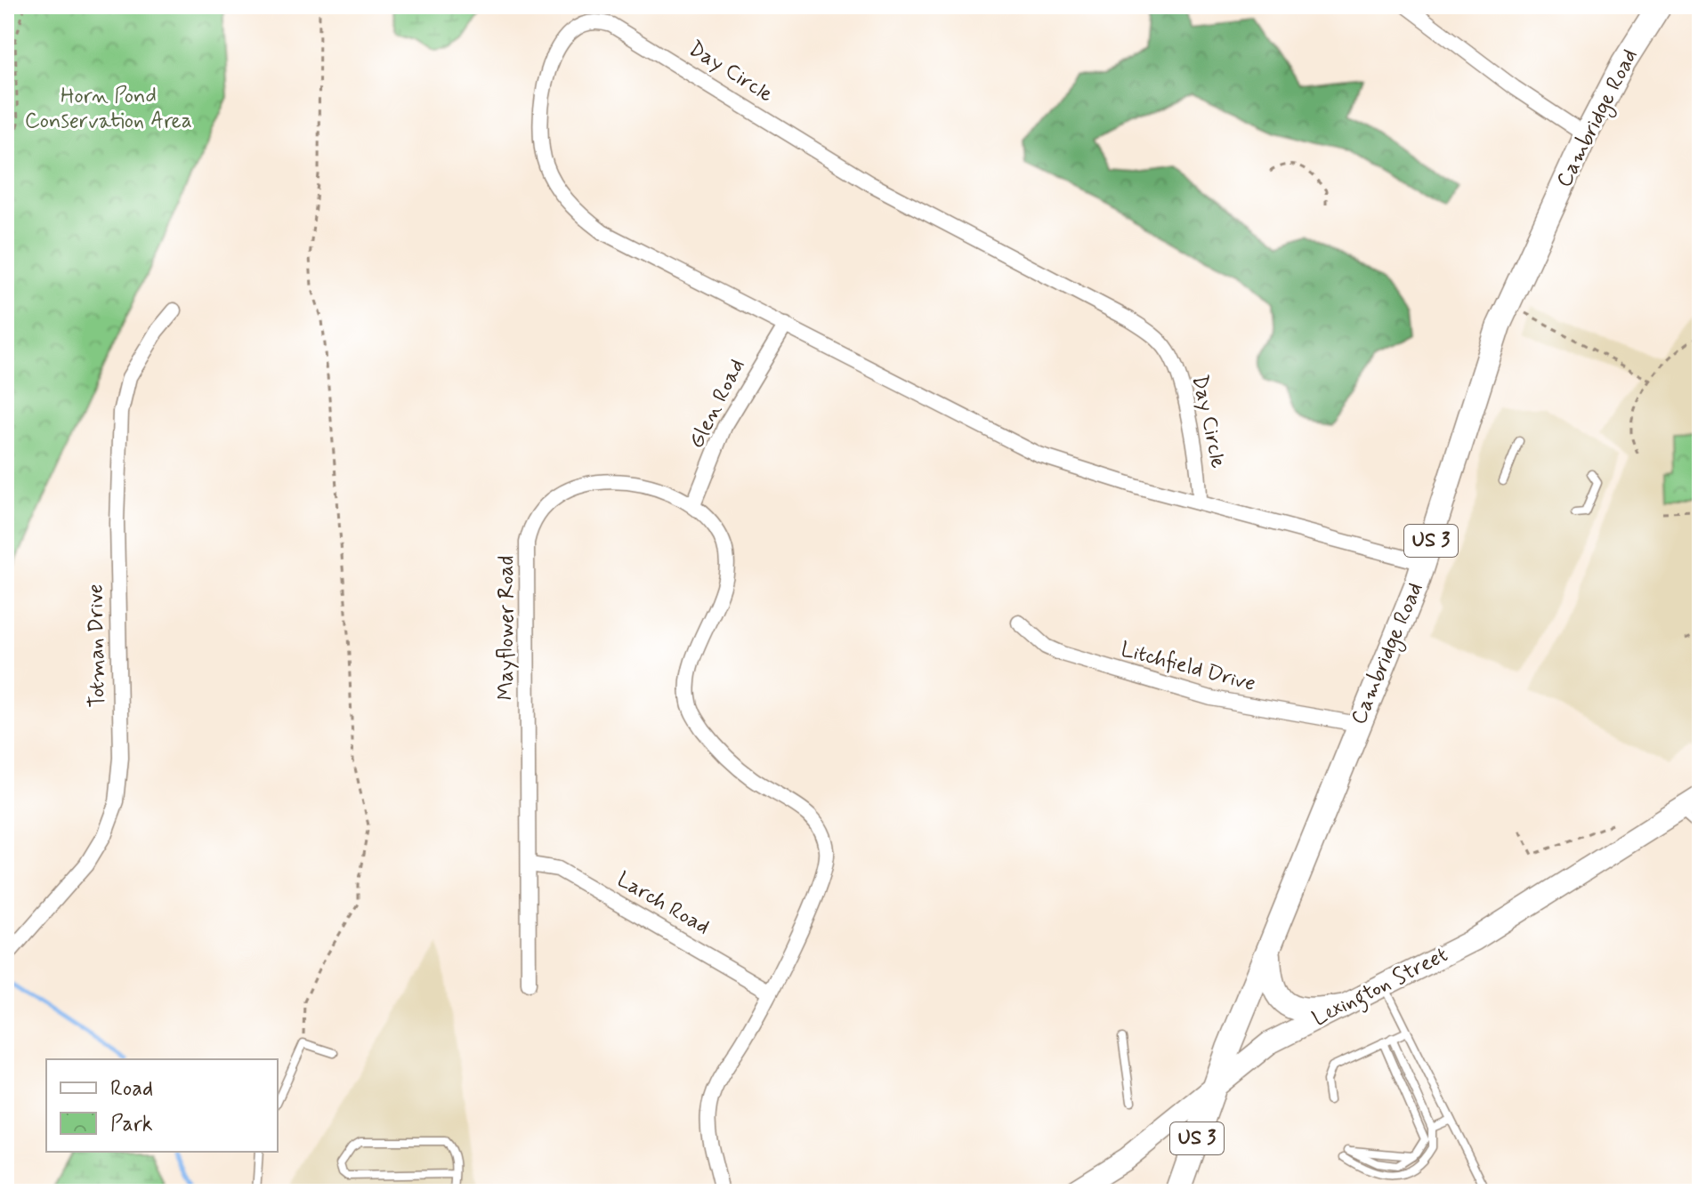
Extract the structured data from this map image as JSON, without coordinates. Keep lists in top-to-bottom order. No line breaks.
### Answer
{"streets":{"highway":["Cambridge Road","US 3"],"main road":["Lexington Street"],"street":["Day Circle","Glen Road","Mayflower Road","Totman Drive","Litchfield Drive","Larch Road"]},"crossings":[["Day Circle","Cambridge Road"],["Day Circle","Glen Road"],["Cambridge Road","Litchfield Drive"],["Cambridge Road","Lexington Street"],["Glen Road","Mayflower Road"],["Mayflower Road","Larch Road"]],"parks":["Horn Pond Conservation Area"],"legend":["Road","Park"]}
